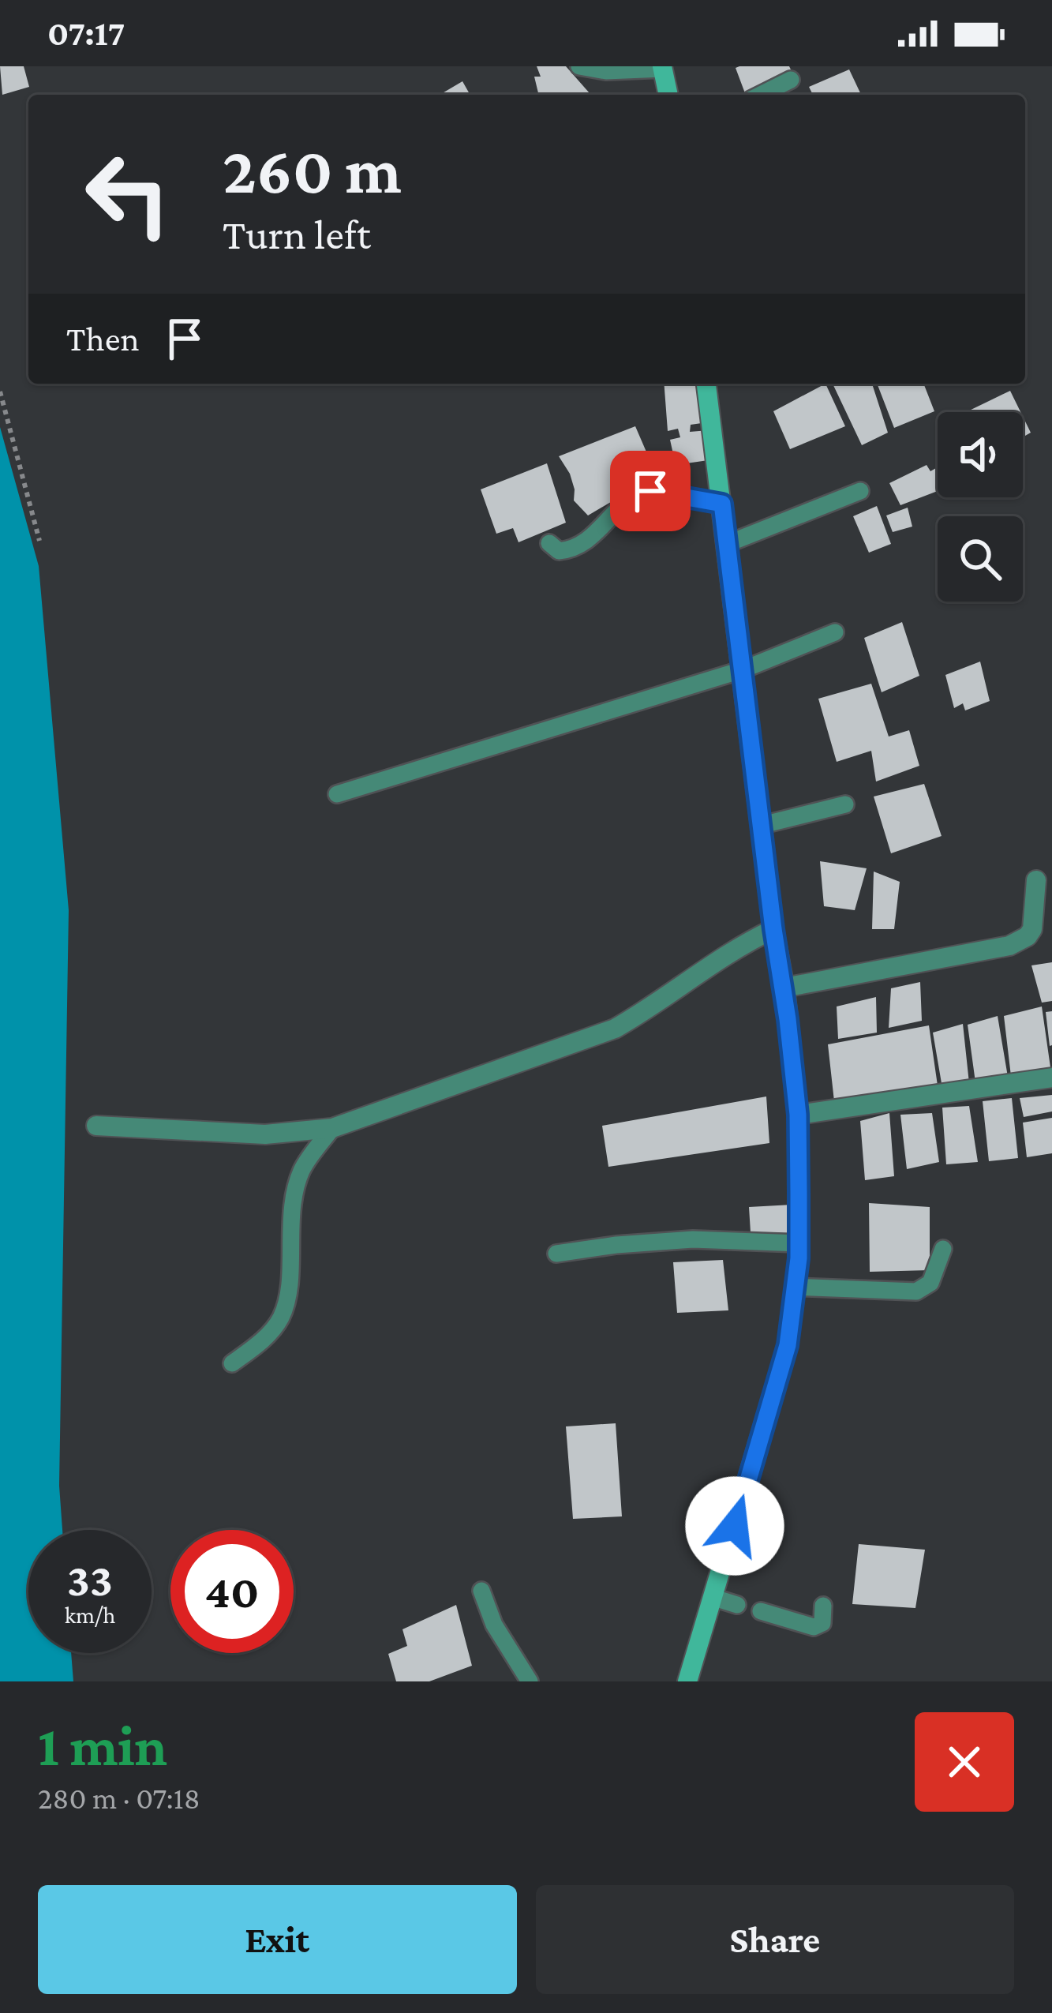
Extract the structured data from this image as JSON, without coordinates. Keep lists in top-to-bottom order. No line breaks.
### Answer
{"page":{"status":"07:17","turn":["260 m","Turn left"],"then":"Then","speed":"33 km/h","limit":"40","heading":["1 min","280 m · 07:18"],"buttons":["Exit","Share"]}}
